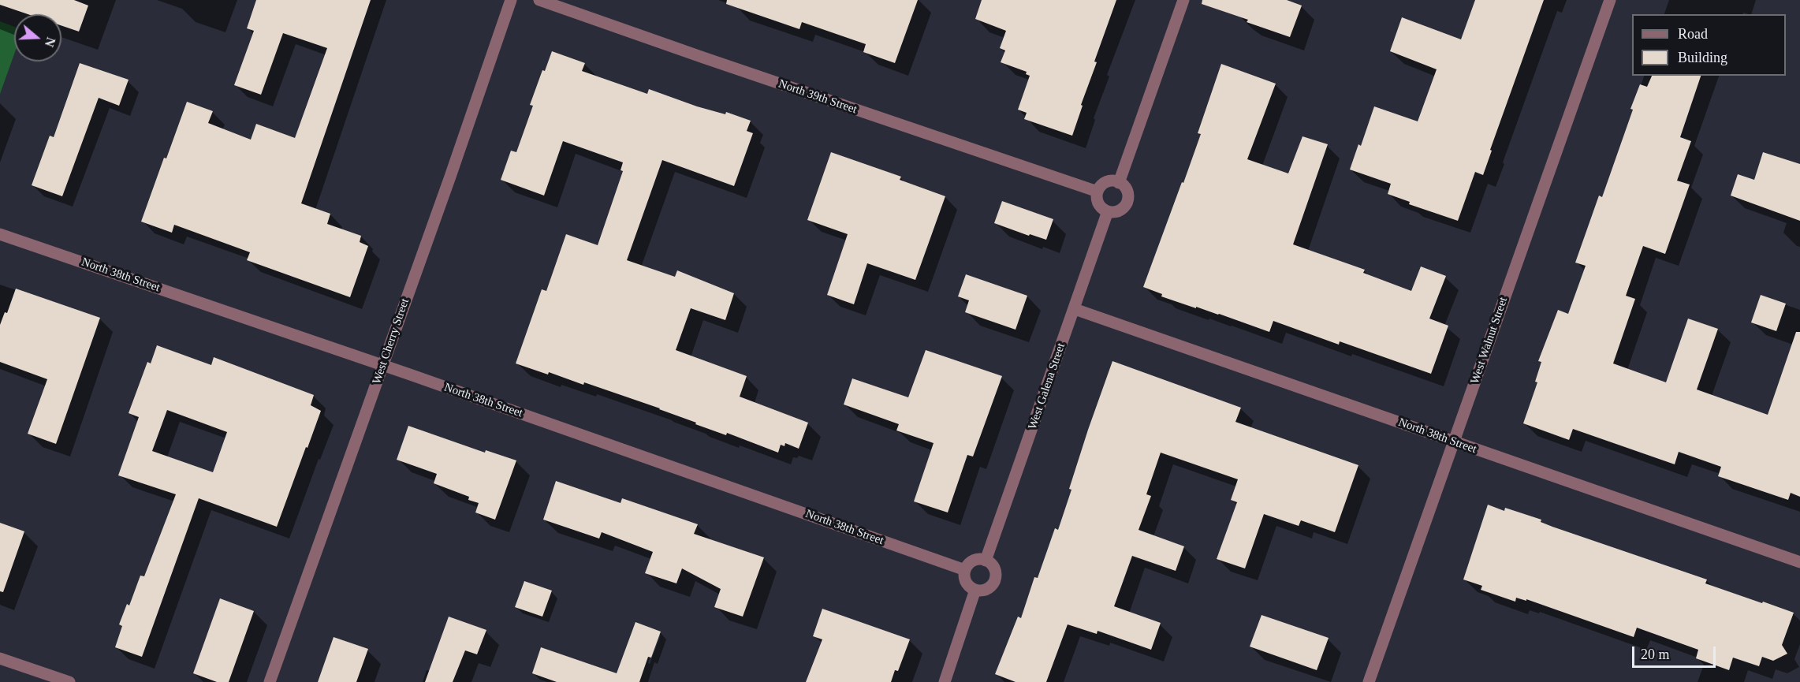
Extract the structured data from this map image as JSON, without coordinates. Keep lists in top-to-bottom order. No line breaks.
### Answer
{"streets":{"street":["North 39th Street","North 38th Street","West Walnut Street","West Cherry Street","West Galena Street"]},"crossings":[["North 39th Street","West Galena Street"],["North 38th Street","West Walnut Street"],["North 38th Street","West Cherry Street"],["North 38th Street","West Galena Street"]],"legend":["Road","Building"],"scale_bar":"20 m","north":"right"}
